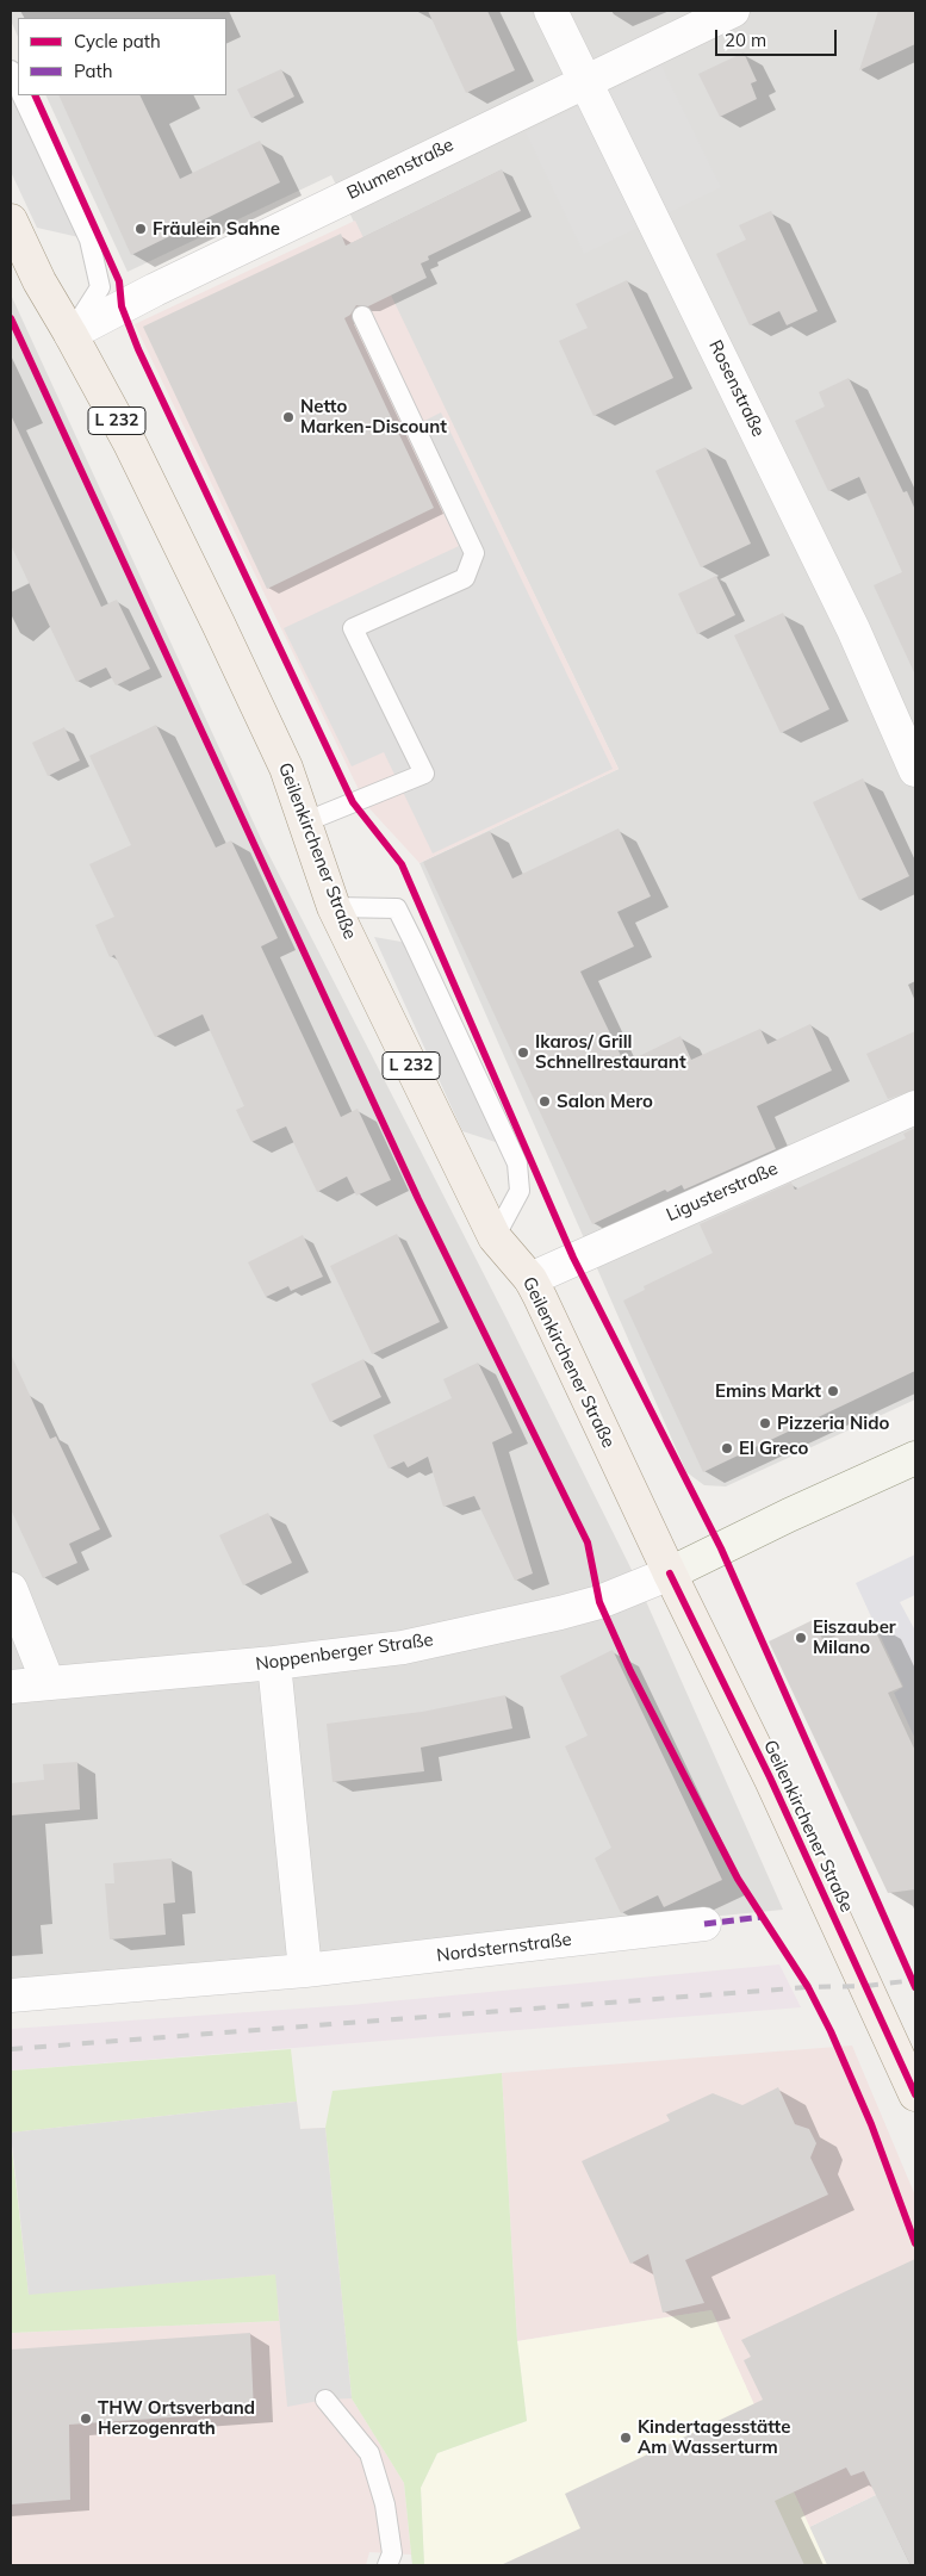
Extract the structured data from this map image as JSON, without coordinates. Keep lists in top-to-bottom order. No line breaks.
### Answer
{"streets":{"main road":["L 232","Geilenkirchener Straße"],"street":["Blumenstraße","Rosenstraße","Ligusterstraße","Noppenberger Straße","Nordsternstraße"]},"crossings":[["Blumenstraße","Rosenstraße"],["Blumenstraße","Geilenkirchener Straße"],["Geilenkirchener Straße","Ligusterstraße"],["Geilenkirchener Straße","Noppenberger Straße"]],"places":["Fräulein Sahne","Netto Marken-Discount","Ikaros/ Grill Schnellrestaurant","Salon Mero","Emins Markt","Pizzeria Nido","El Greco","Eiszauber Milano","THW Ortsverband Herzogenrath","Kindertagesstätte Am Wasserturm"],"legend":["Cycle path","Path"],"scale_bar":"20 m"}
